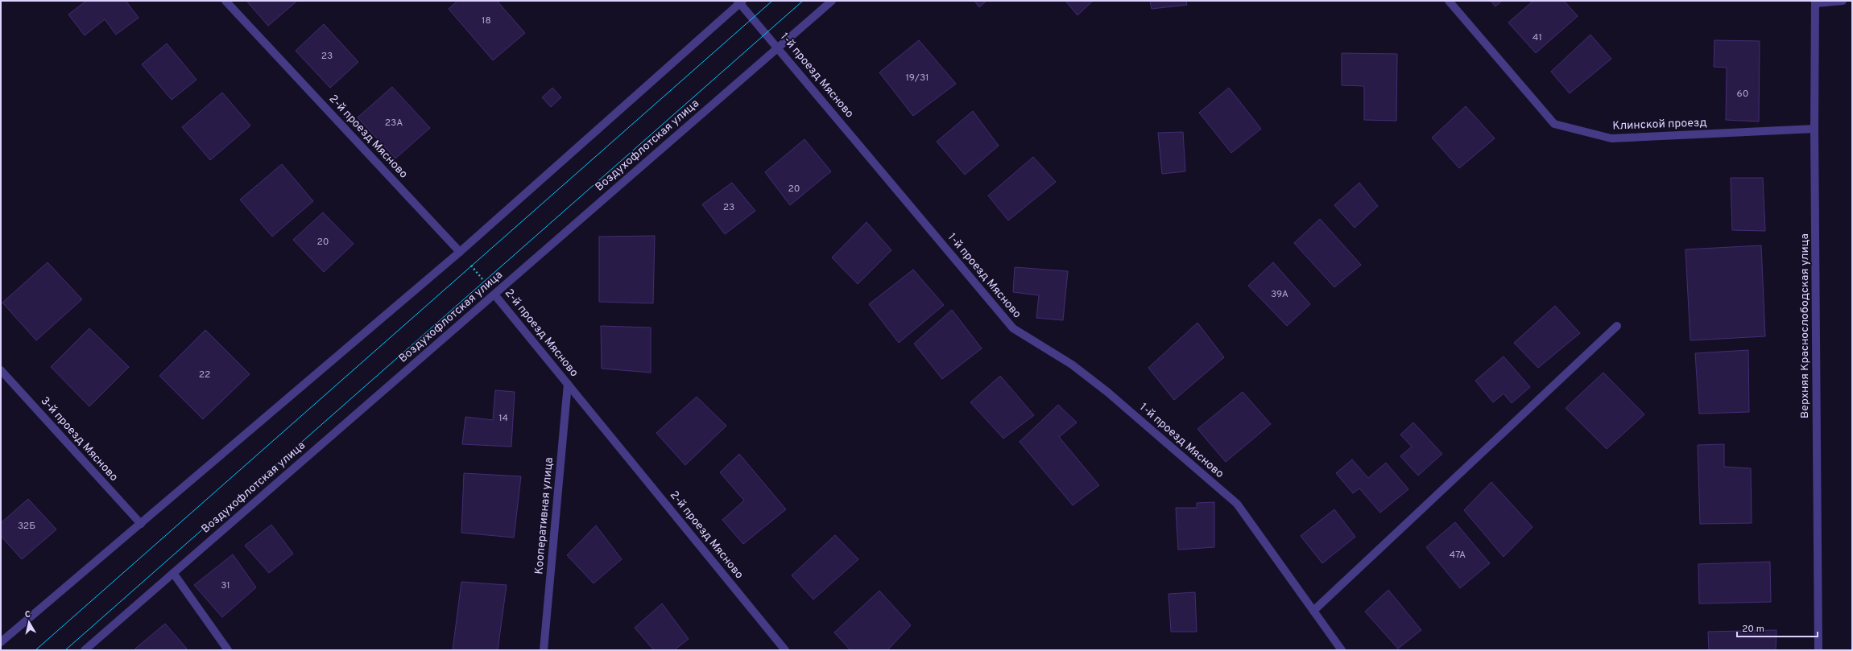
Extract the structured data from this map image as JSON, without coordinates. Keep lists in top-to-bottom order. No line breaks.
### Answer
{"streets":{"street":["1-й проезд Мясново","Клинской проезд","2-й проезд Мясново","Воздухофлотская улица","Верхняя Краснослободская улица","3-й проезд Мясново","Кооперативная улица"]},"crossings":[["1-й проезд Мясново","Воздухофлотская улица"],["Клинской проезд","Верхняя Краснослободская улица"],["2-й проезд Мясново","Воздухофлотская улица"],["2-й проезд Мясново","Кооперативная улица"]],"house_numbers":["18","41","23","19/31","60","23А","20","23","20","39А","22","14","32Б","47А","31"],"scale_bar":"20 m","north":"top"}
